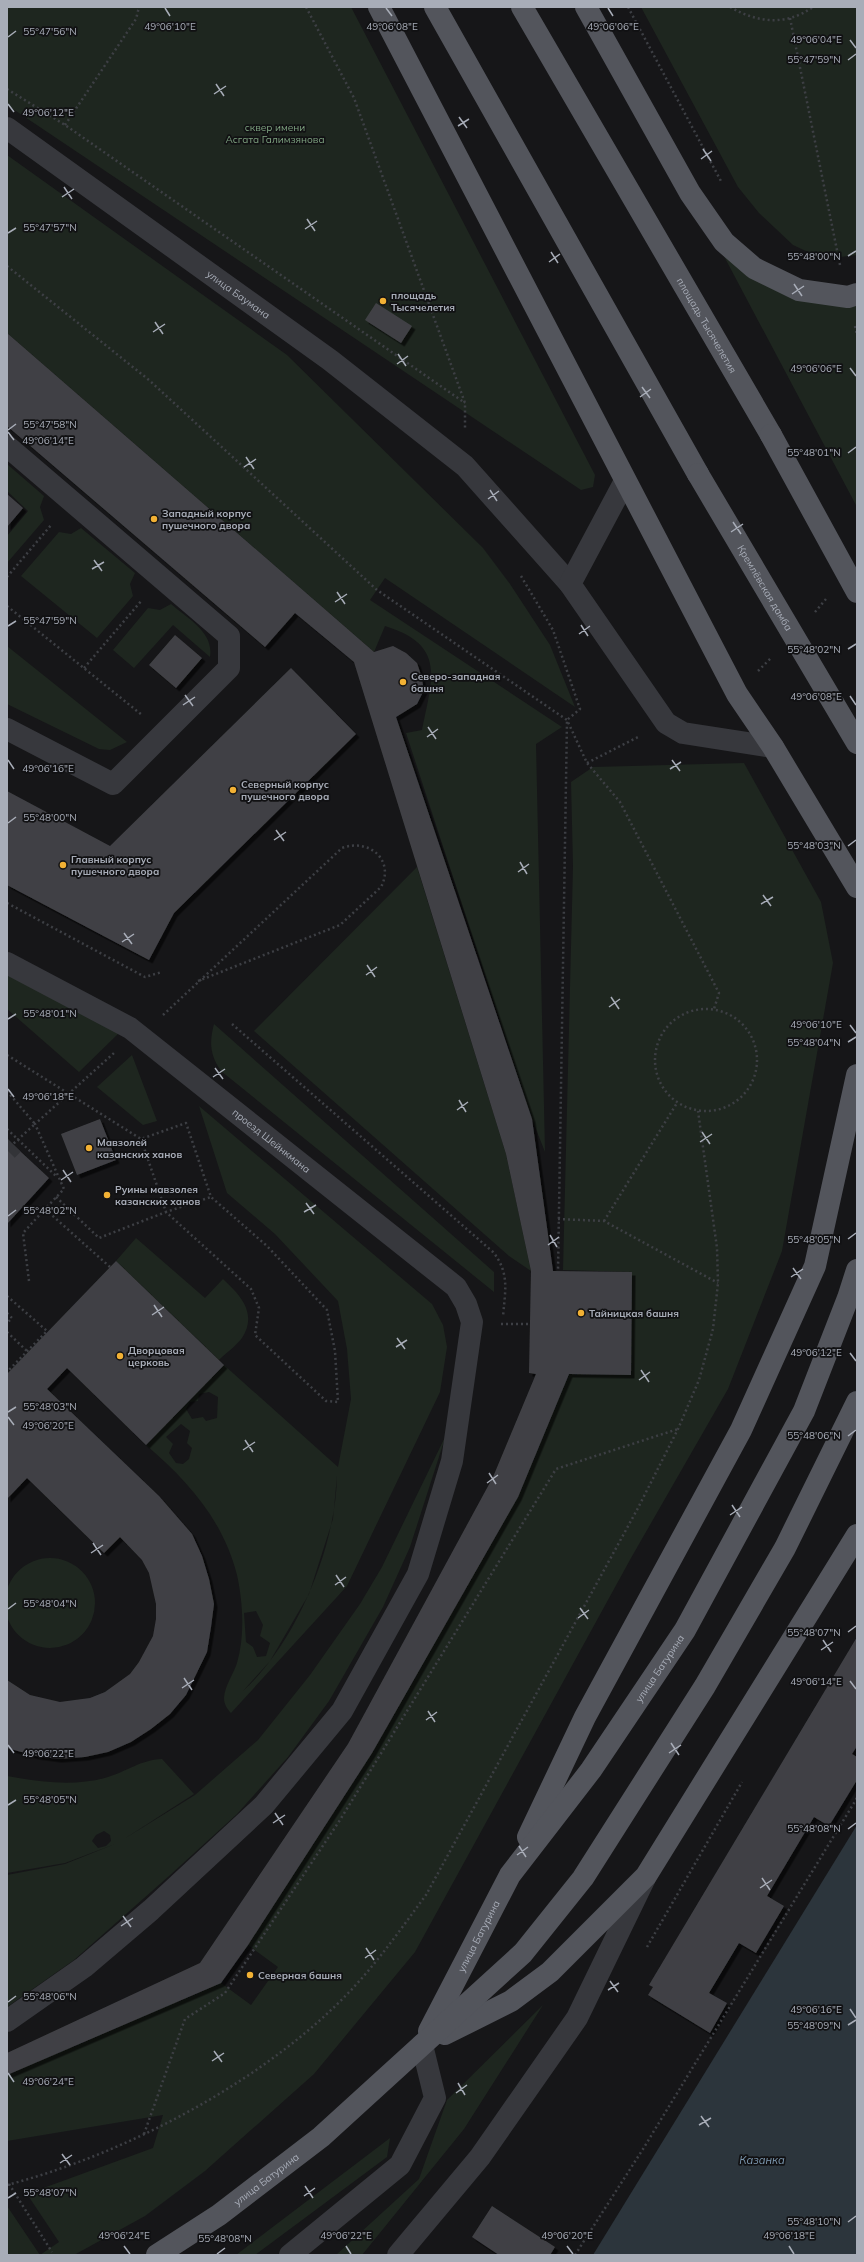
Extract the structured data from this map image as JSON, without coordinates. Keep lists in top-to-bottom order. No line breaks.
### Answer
{"streets":{"main road":["площадь Тысячелетия","Кремлёвская дамба","улица Батурина"],"street":["улица Баумана","проезд Шейнкмана"]},"water":["Казанка"],"parks":["сквер имени Асгата Галимзянова"],"places":["площадь Тысячелетия","Западный корпус пушечного двора","Северо-западная башня","Северный корпус пушечного двора","Главный корпус пушечного двора","Мавзолей казанских ханов","Руины мавзолея казанских ханов","Тайницкая башня","Дворцовая церковь","Северная башня"],"coordinates":["49°06'10\"E","49°06'08\"E","49°06'06\"E","55°47'56\"N","49°06'04\"E","55°47'59\"N","49°06'12\"E","55°47'57\"N","55°48'00\"N","55°47'58\"N","49°06'14\"E","55°48'01\"N","55°48'02\"N","49°06'16\"E","55°48'03\"N","55°48'04\"N","49°06'18\"E","55°48'05\"N","49°06'20\"E","55°48'06\"N","55°48'07\"N","49°06'22\"E","55°48'08\"N","55°48'09\"N","49°06'24\"E","55°48'10\"N"]}
